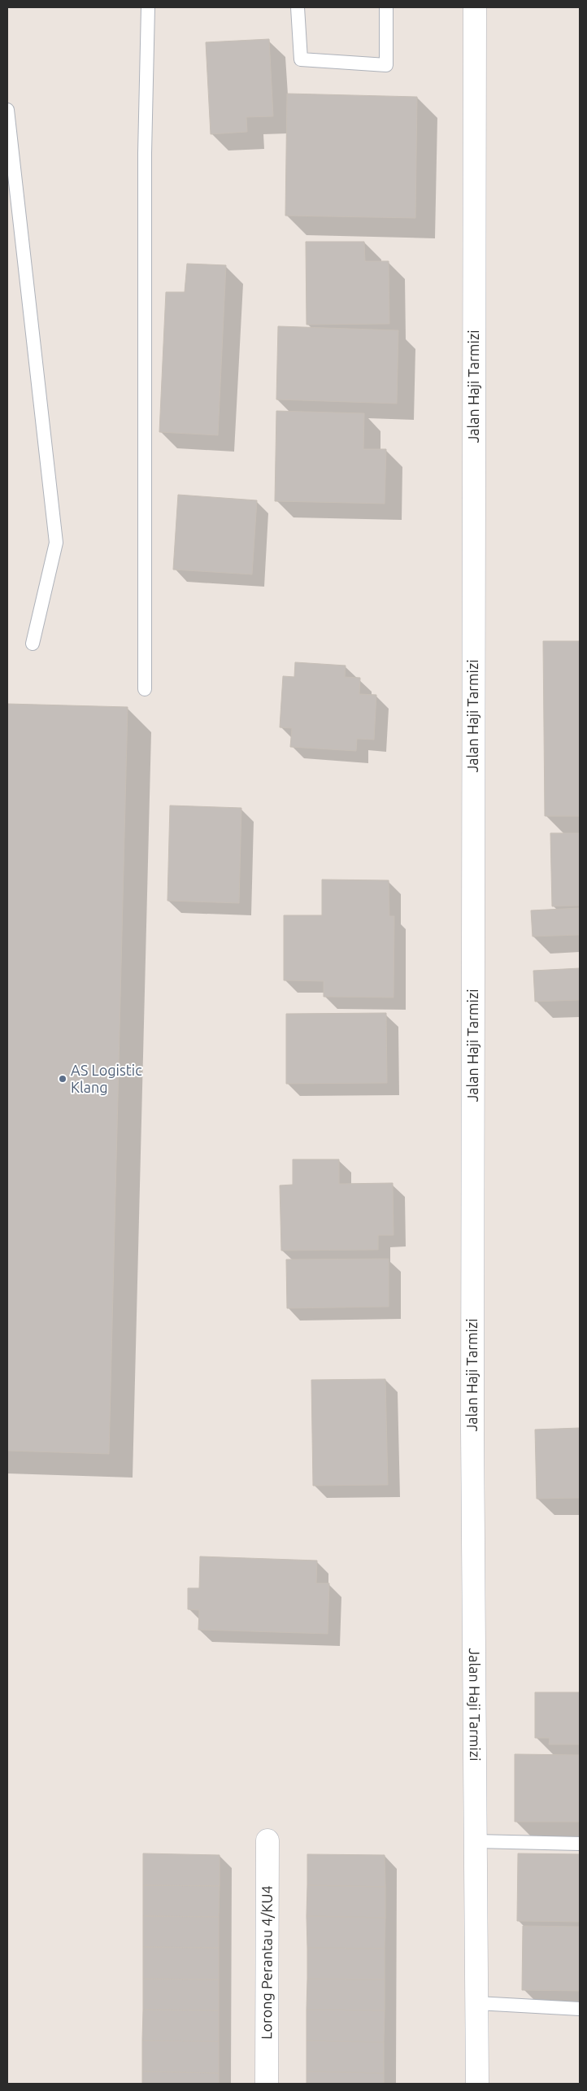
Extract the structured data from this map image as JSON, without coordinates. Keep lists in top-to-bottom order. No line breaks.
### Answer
{"streets":{"street":["Jalan Haji Tarmizi","Lorong Perantau 4/KU4"]},"places":["AS Logistic Klang"]}
